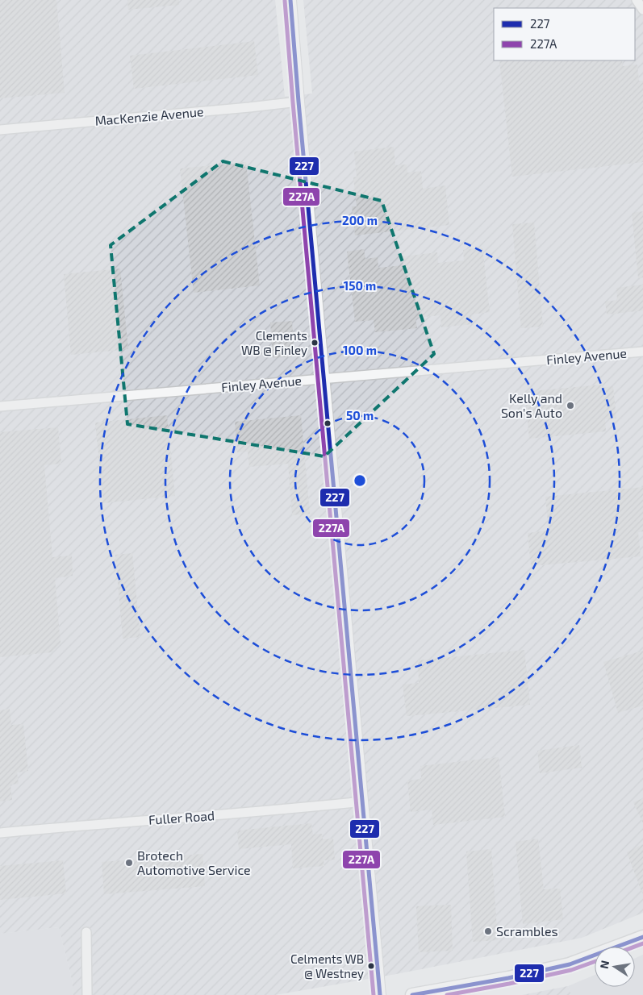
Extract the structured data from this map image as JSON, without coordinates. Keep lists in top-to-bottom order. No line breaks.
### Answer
{"streets":{"street":["MacKenzie Avenue","Finley Avenue","Fuller Road"]},"places":["Clements WB @ Finley","Kelly and Son's Auto","Brotech Automotive Service","Scrambles","Celments WB @ Westney"],"lines":["transit line 227","transit line 227A"],"legend":["227","227A"],"north":"left","rings":["200 m","150 m","100 m","50 m"]}
